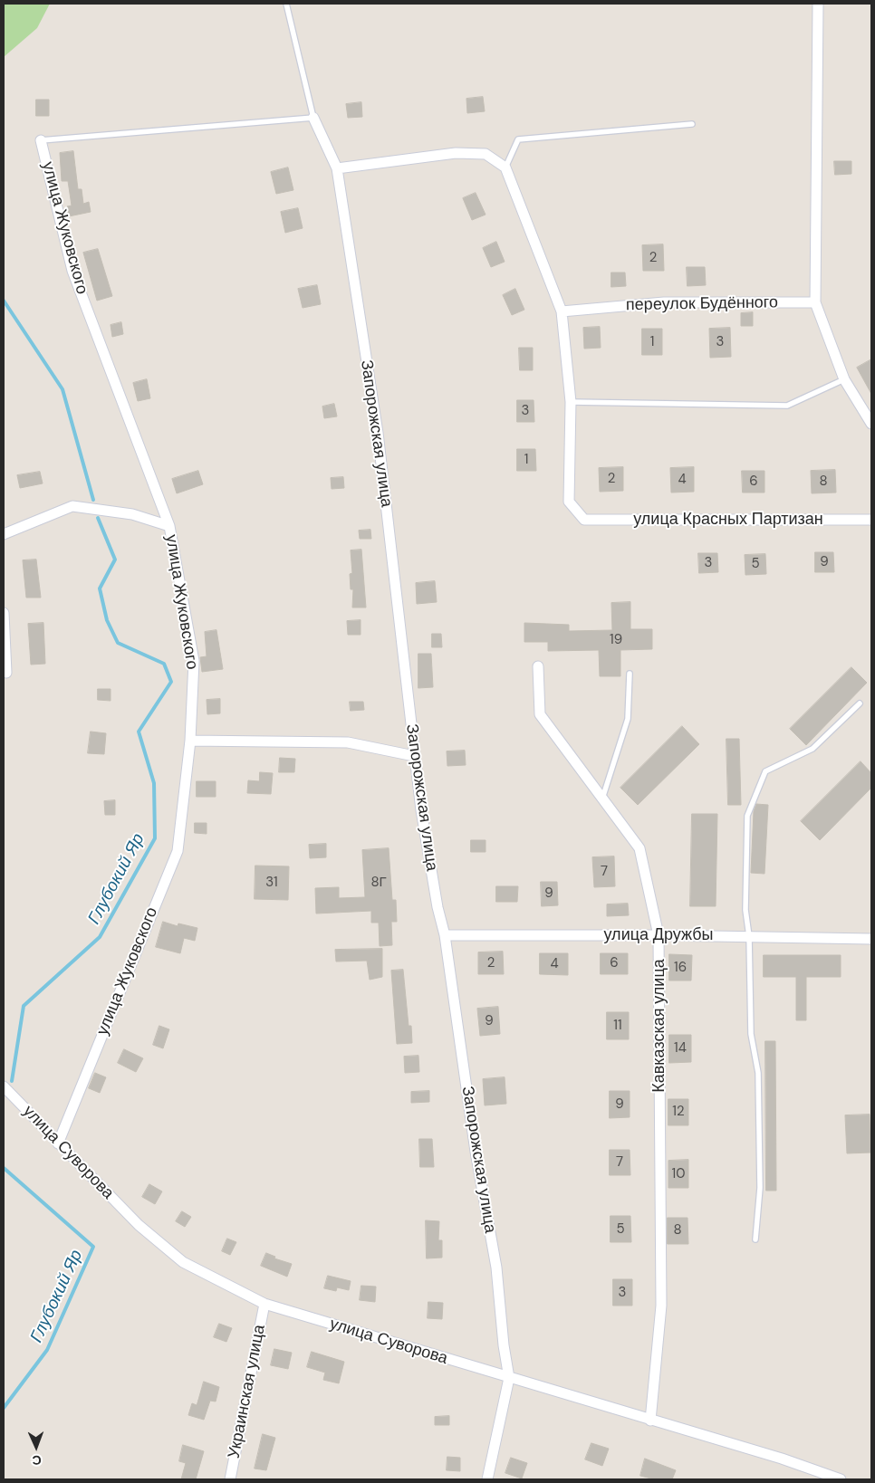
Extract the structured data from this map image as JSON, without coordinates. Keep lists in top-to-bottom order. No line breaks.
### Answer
{"streets":{"street":["улица Жуковского","переулок Будённого","Запорожская улица","улица Красных Партизан","улица Дружбы","Кавказская улица","улица Суворова","Украинская улица"]},"crossings":[["улица Жуковского","улица Суворова"],["Запорожская улица","улица Дружбы"],["Запорожская улица","улица Суворова"],["улица Дружбы","Кавказская улица"],["Кавказская улица","улица Суворова"],["улица Суворова","Украинская улица"]],"water":["Глубокий Яр"],"house_numbers":["2","1","3","3","1","2","4","6","8","9","3","5","19","7","31","8Г","9","2","6","4","16","9","11","14","9","12","7","10","5","8","3"],"north":"bottom"}
